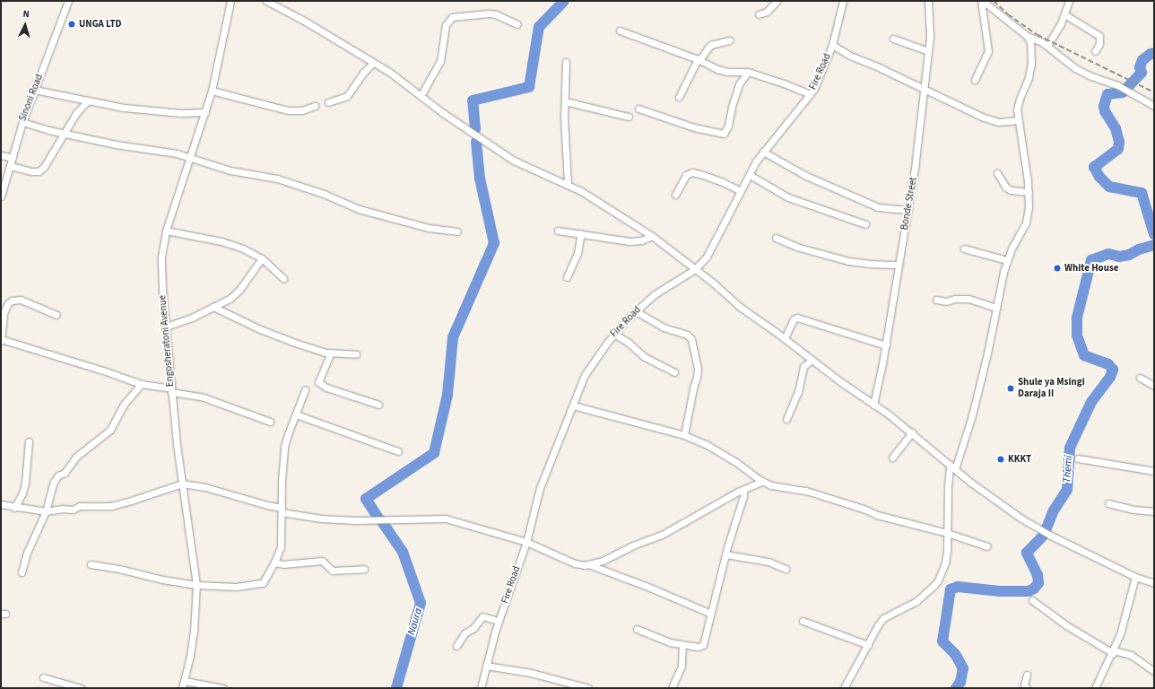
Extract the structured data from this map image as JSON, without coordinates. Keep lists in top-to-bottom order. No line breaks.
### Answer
{"streets":{"street":["Fire Road","Sinoni Road","Bonde Street","Engosheratoni Avenue"]},"water":["Themi","Naura"],"places":["UNGA LTD","White House","Shule ya Msingi Daraja II","KKKT"],"north":"top"}
